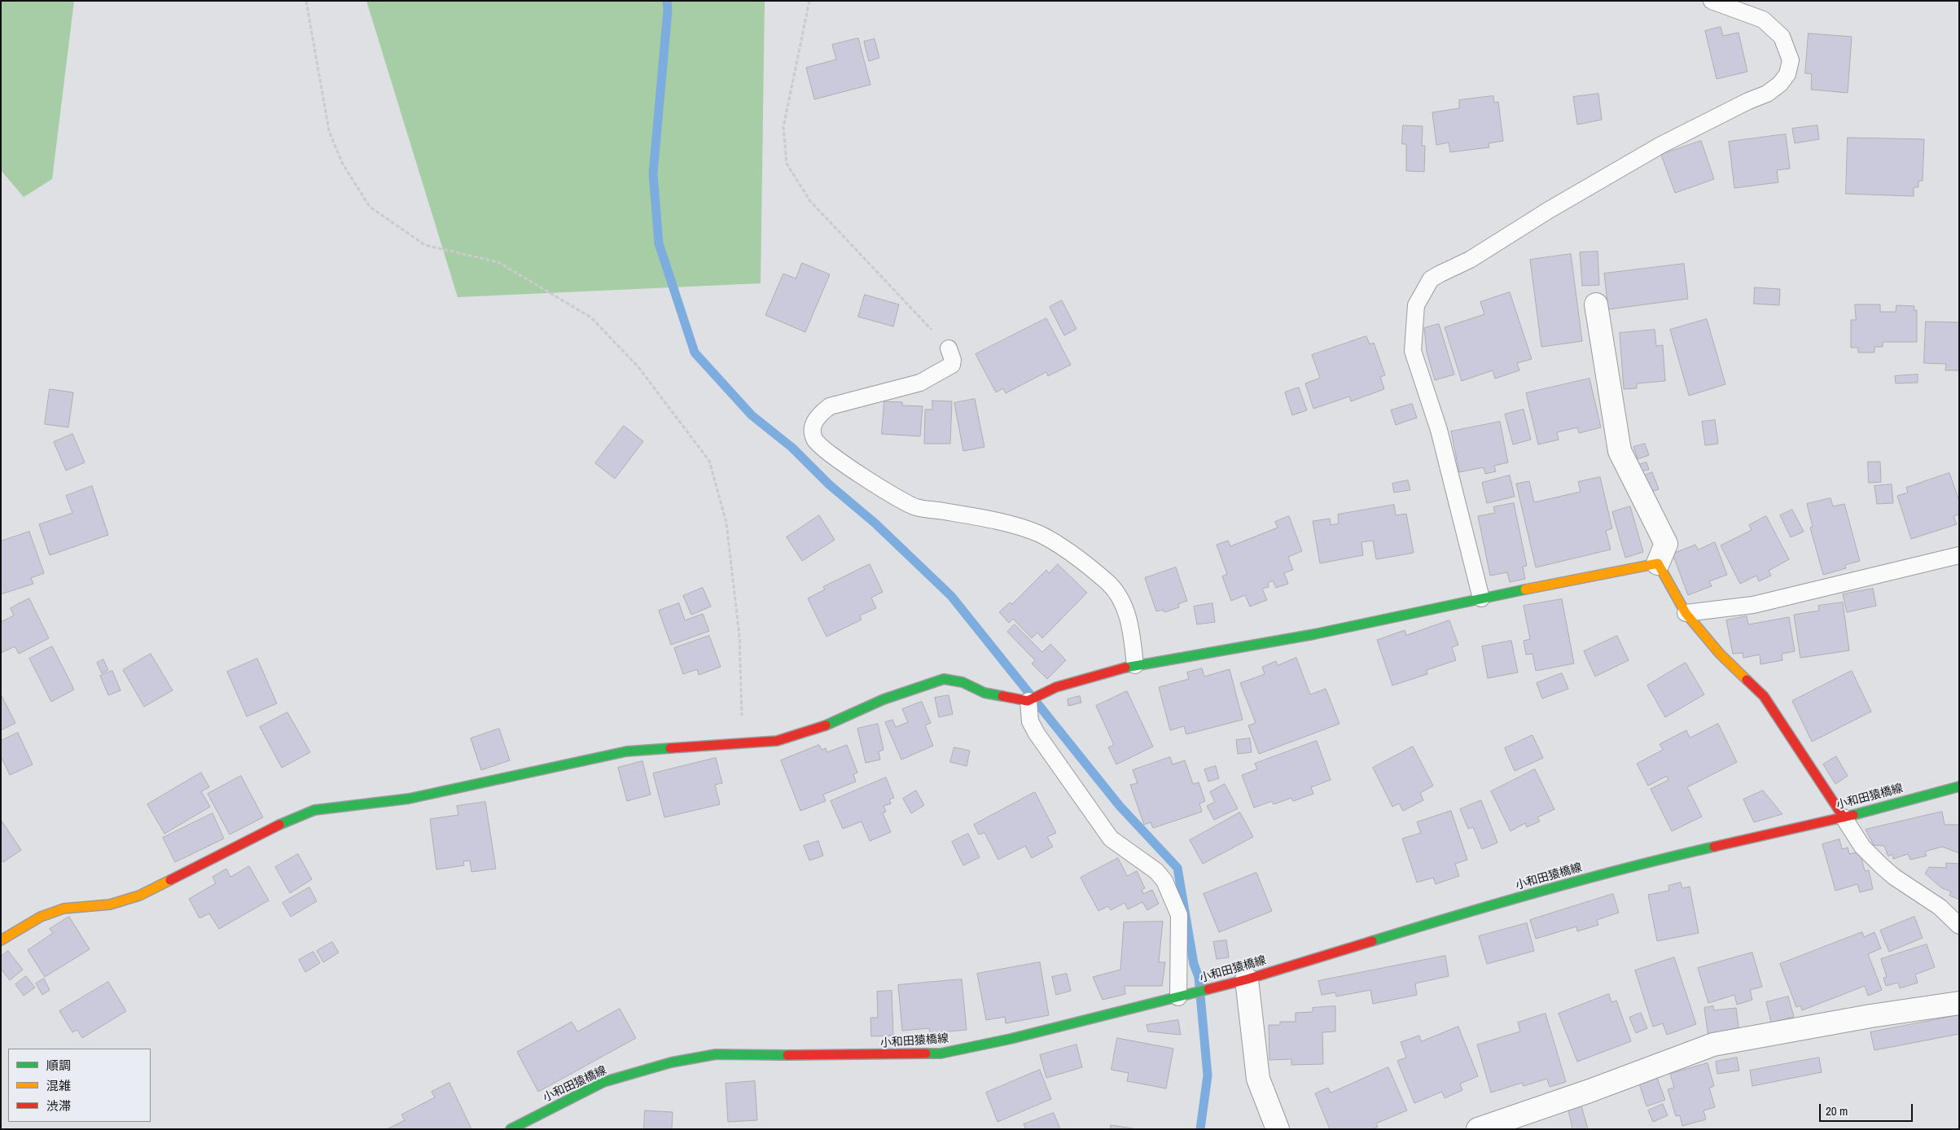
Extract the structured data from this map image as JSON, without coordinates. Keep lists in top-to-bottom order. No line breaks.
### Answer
{"streets":{"street":["小和田猿橋線"]},"legend":["順調","混雑","渋滞"],"scale_bar":"20 m"}
